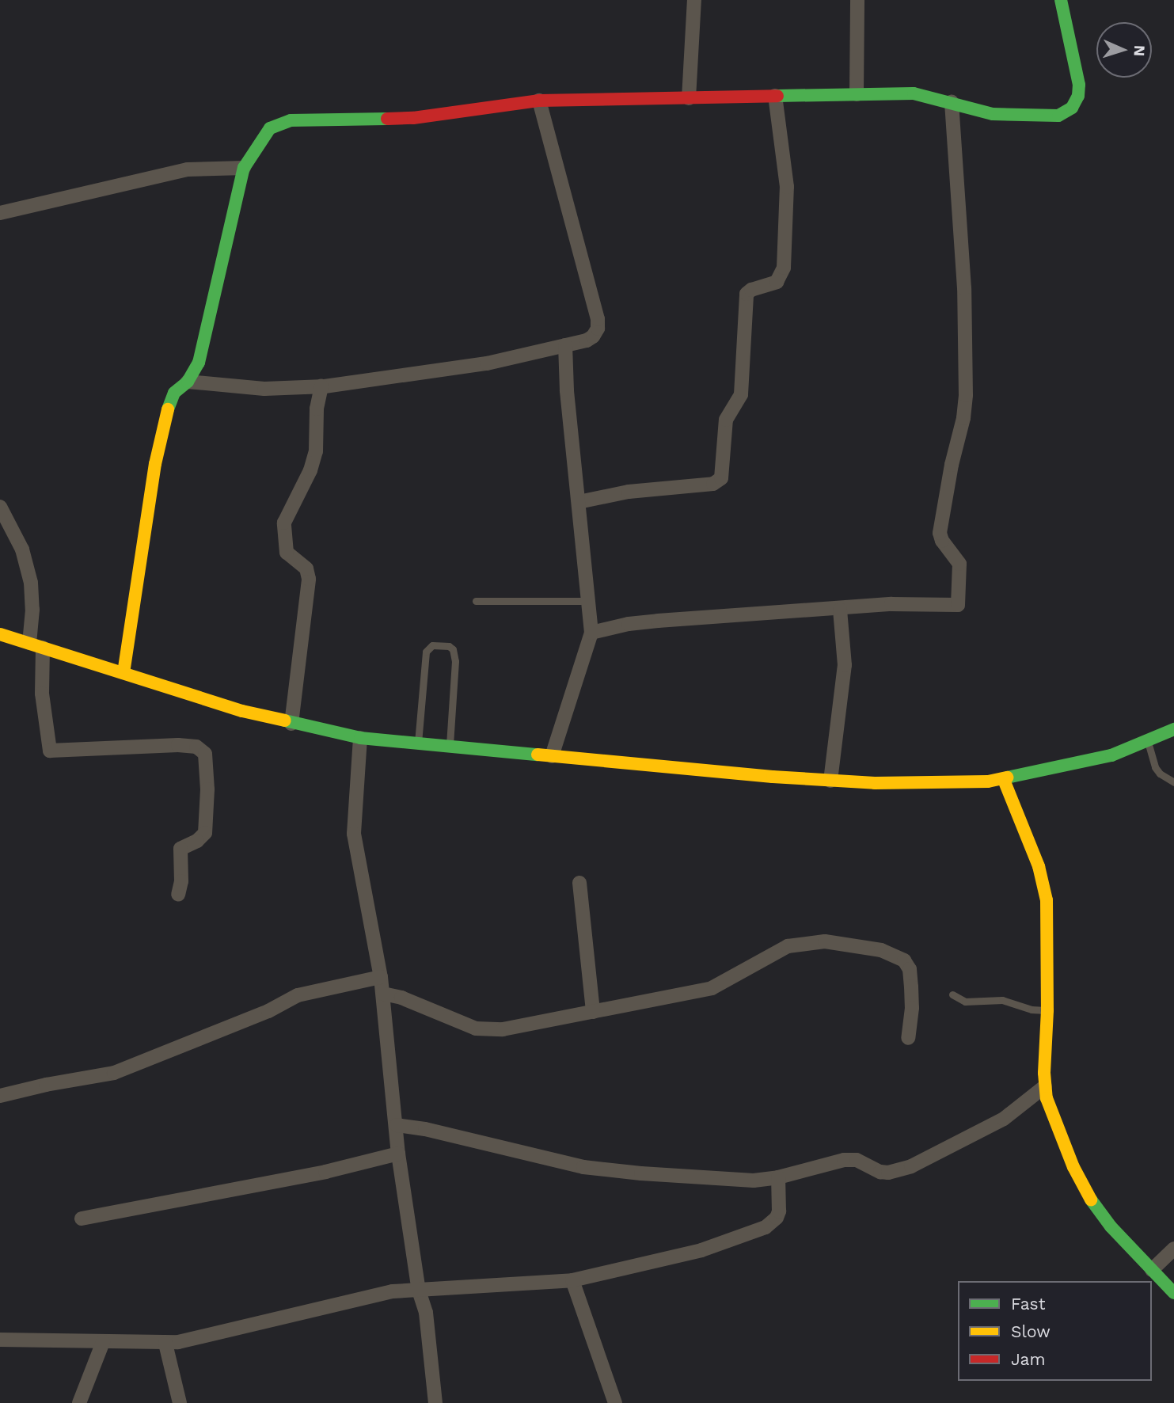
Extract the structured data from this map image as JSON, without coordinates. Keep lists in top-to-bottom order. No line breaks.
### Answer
{"legend":["Fast","Slow","Jam"],"north":"right"}
